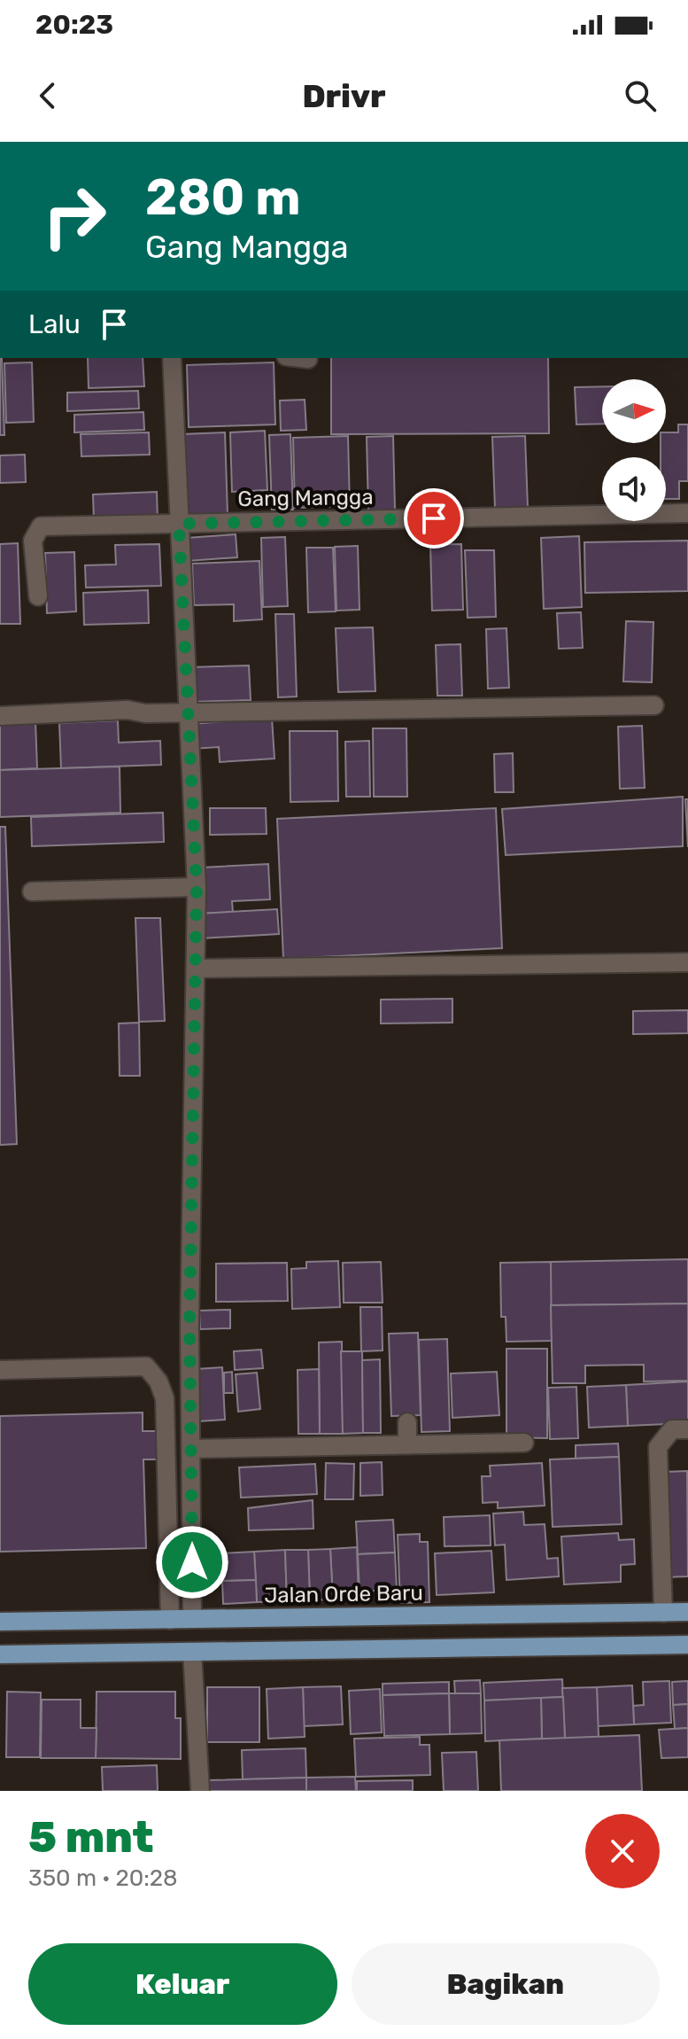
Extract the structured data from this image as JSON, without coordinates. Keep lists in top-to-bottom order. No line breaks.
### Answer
{"streets":{"main road":["Jalan Orde Baru"],"street":["Gang Mangga"]},"north":"right","page":{"status":"20:23","header":"Drivr","turn":["280 m","Gang Mangga"],"then":"Lalu","heading":["5 mnt","350 m · 20:28"],"buttons":["Keluar","Bagikan"]}}
